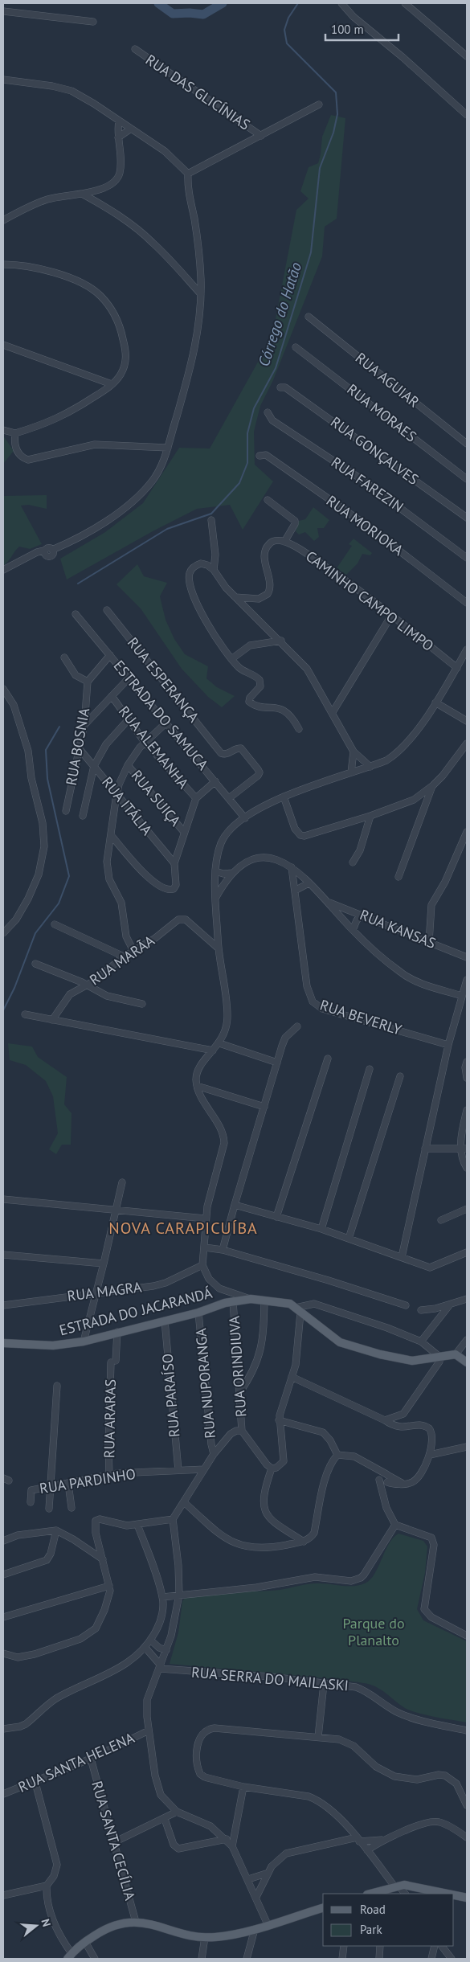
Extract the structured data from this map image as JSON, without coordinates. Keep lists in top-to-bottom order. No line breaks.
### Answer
{"streets":{"main road":["ESTRADA DO JACARANDÁ"],"street":["RUA DAS GLICÍNIAS","RUA AGUIAR","RUA MORAES","RUA GONÇALVES","RUA FAREZIN","RUA MORIOKA","CAMINHO CAMPO LIMPO","RUA ESPERANÇA","ESTRADA DO SAMUCA","RUA BOSNIA","RUA ALEMANHA","RUA SUIÇA","RUA ITÁLIA","RUA KANSAS","RUA MARÃA","RUA BEVERLY","RUA MAGRA","RUA ORINDIUVA","RUA NUPORANGA","RUA PARAÍSO","RUA ARARAS","RUA PARDINHO","RUA SERRA DO MAILASKI","RUA SANTA HELENA","RUA SANTA CECÍLIA"]},"crossings":[["RUA ESPERANÇA","ESTRADA DO SAMUCA"],["RUA BOSNIA","RUA ALEMANHA"],["RUA BOSNIA","RUA ITÁLIA"],["RUA MAGRA","ESTRADA DO JACARANDÁ"],["ESTRADA DO JACARANDÁ","RUA ORINDIUVA"],["ESTRADA DO JACARANDÁ","RUA NUPORANGA"],["ESTRADA DO JACARANDÁ","RUA PARAÍSO"],["ESTRADA DO JACARANDÁ","RUA ARARAS"],["RUA PARAÍSO","RUA PARDINHO"],["RUA ARARAS","RUA PARDINHO"],["RUA SANTA HELENA","RUA SANTA CECÍLIA"]],"districts":["NOVA CARAPICUÍBA"],"water":["Córrego do Hatão"],"parks":["Parque do Planalto"],"legend":["Road","Park"],"scale_bar":"100 m","north":"right"}
